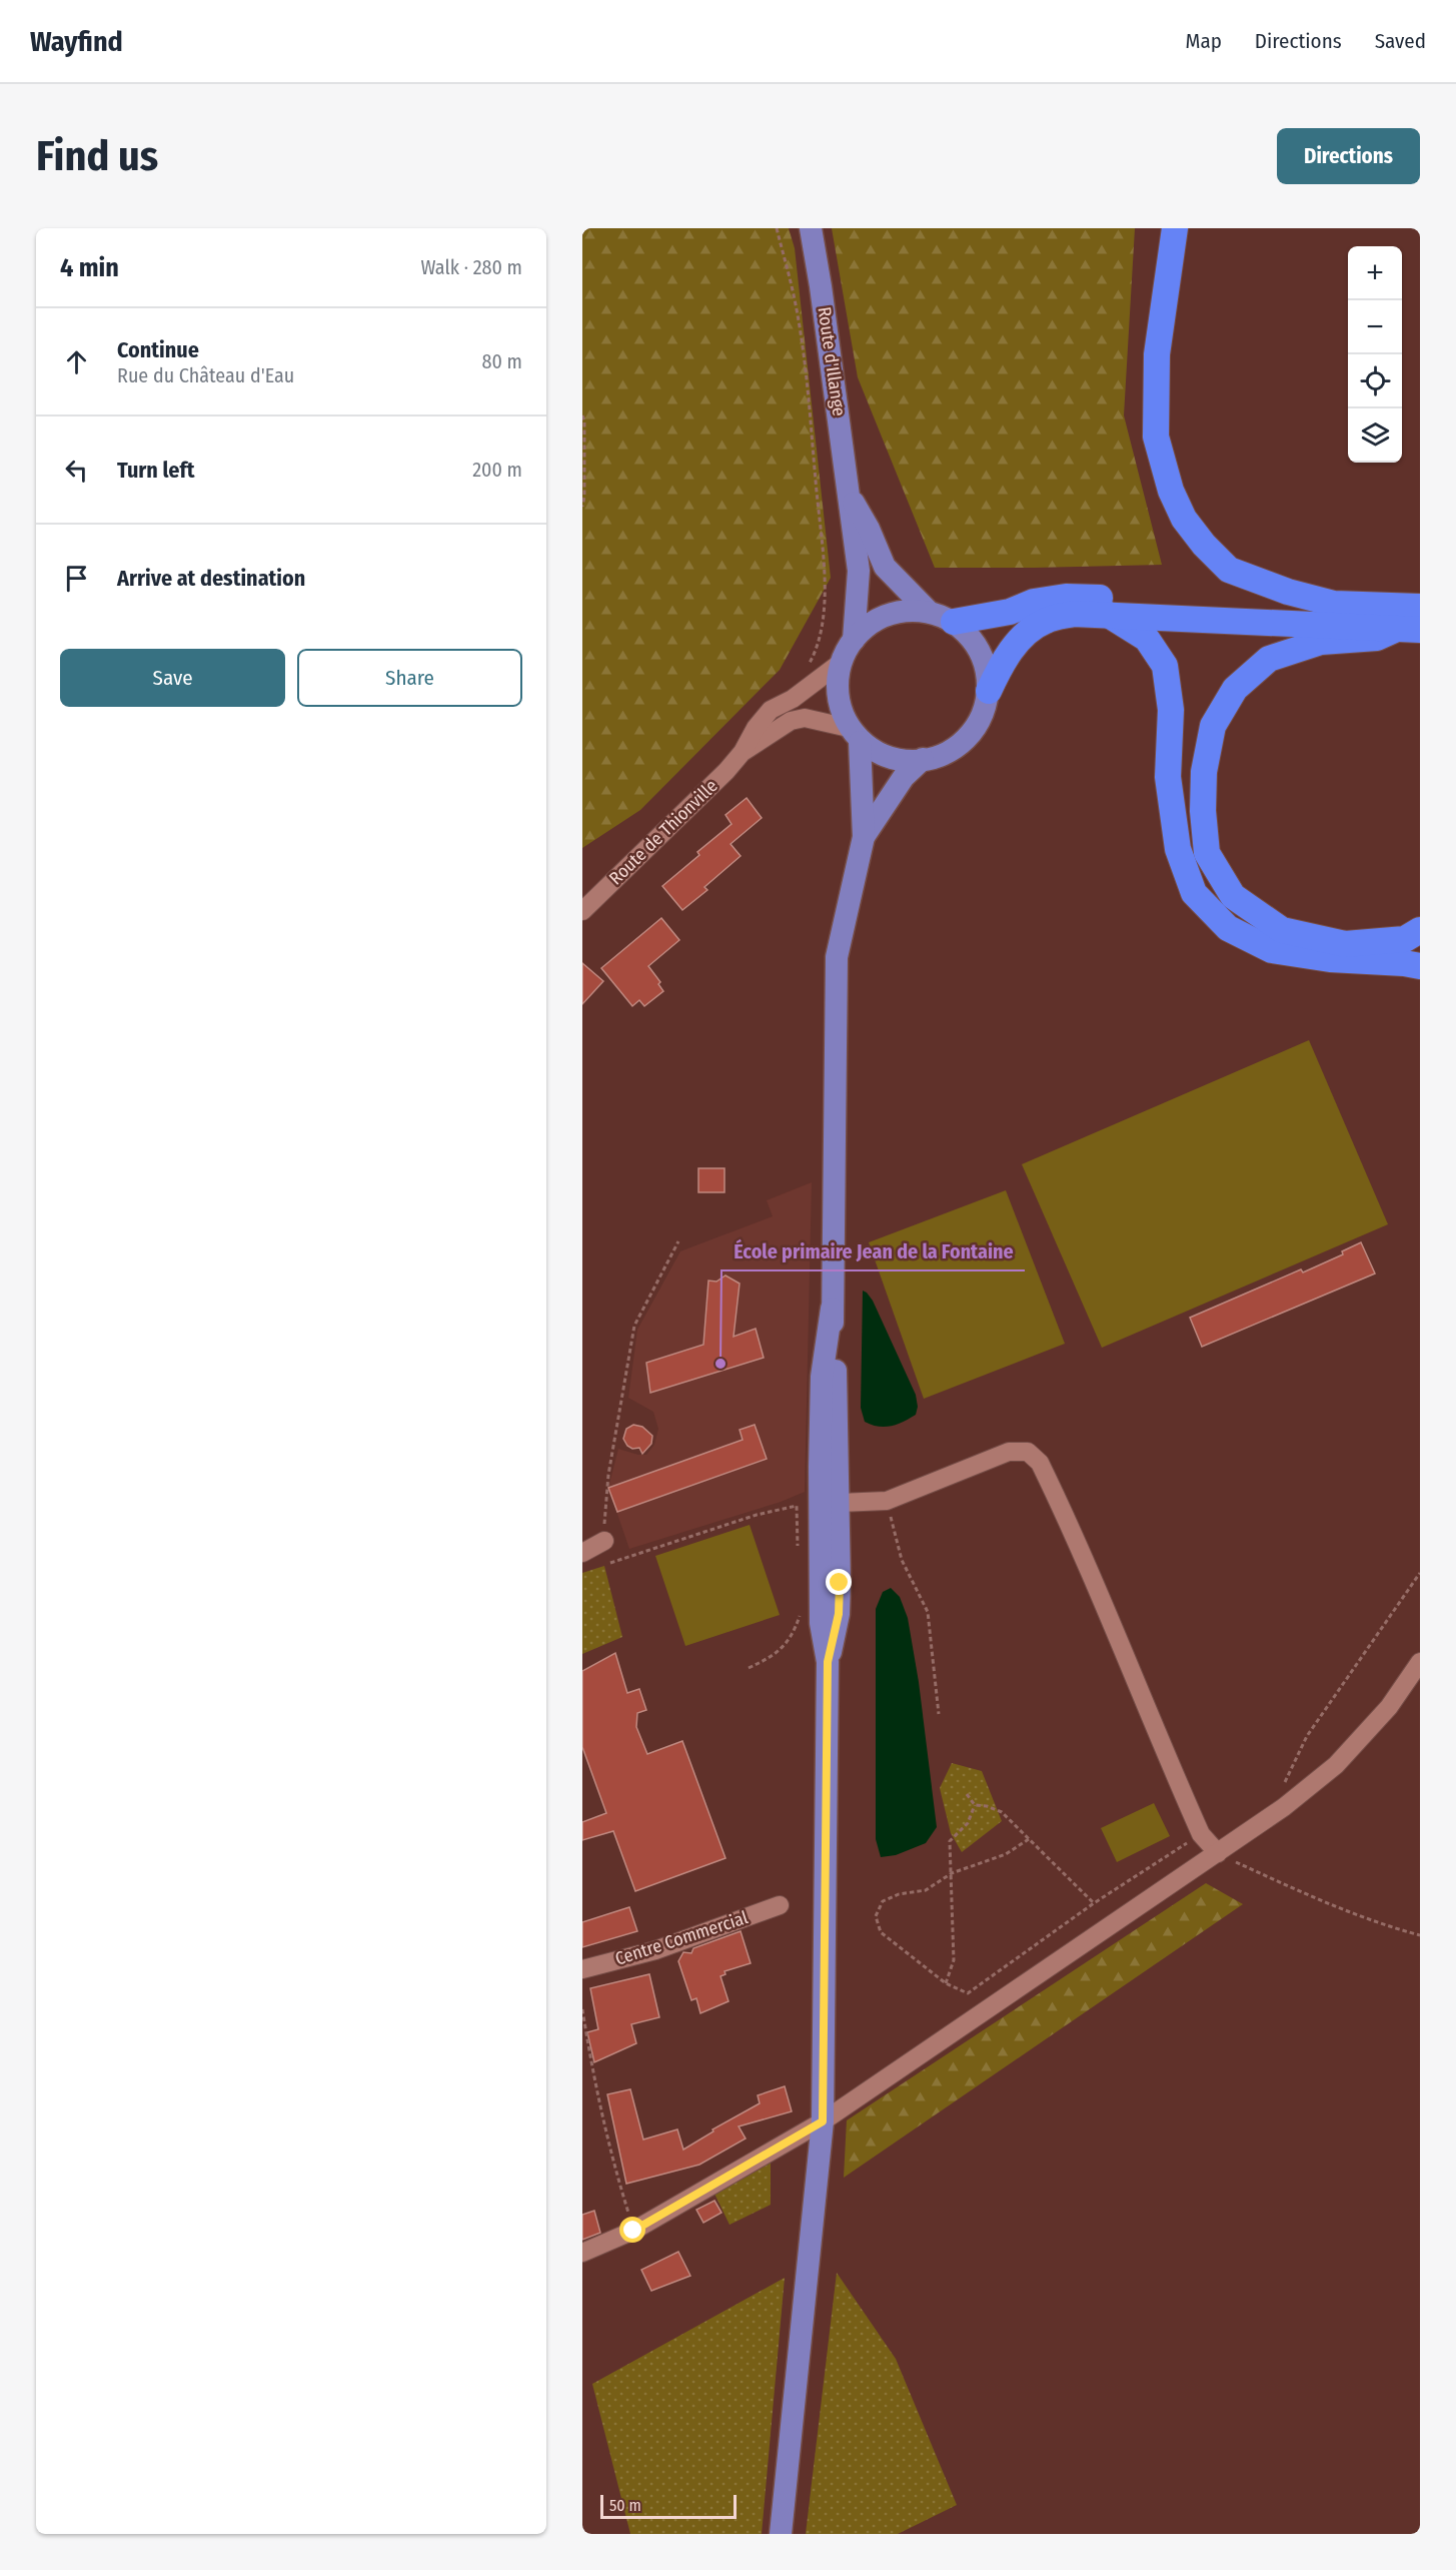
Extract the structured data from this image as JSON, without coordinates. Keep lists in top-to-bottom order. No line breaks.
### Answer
{"streets":{"main road":["Route d'Illange"],"street":["Route de Thionville","Centre Commercial"]},"crossings":[["Route d'Illange","Route de Thionville"]],"places":["École primaire Jean de la Fontaine"],"scale_bar":"50 m","page":{"header":"Wayfind","nav":["Map","Directions","Saved"],"buttons":["Directions",["Save","Share"]],"title":"Find us","heading":["4 min","Walk · 280 m"],"map_buttons":["+","−"],"list":[["Continue","Rue du Château d'Eau","80 m"],["Turn left","200 m"],"Arrive at destination"],"scale":"50 m"}}
